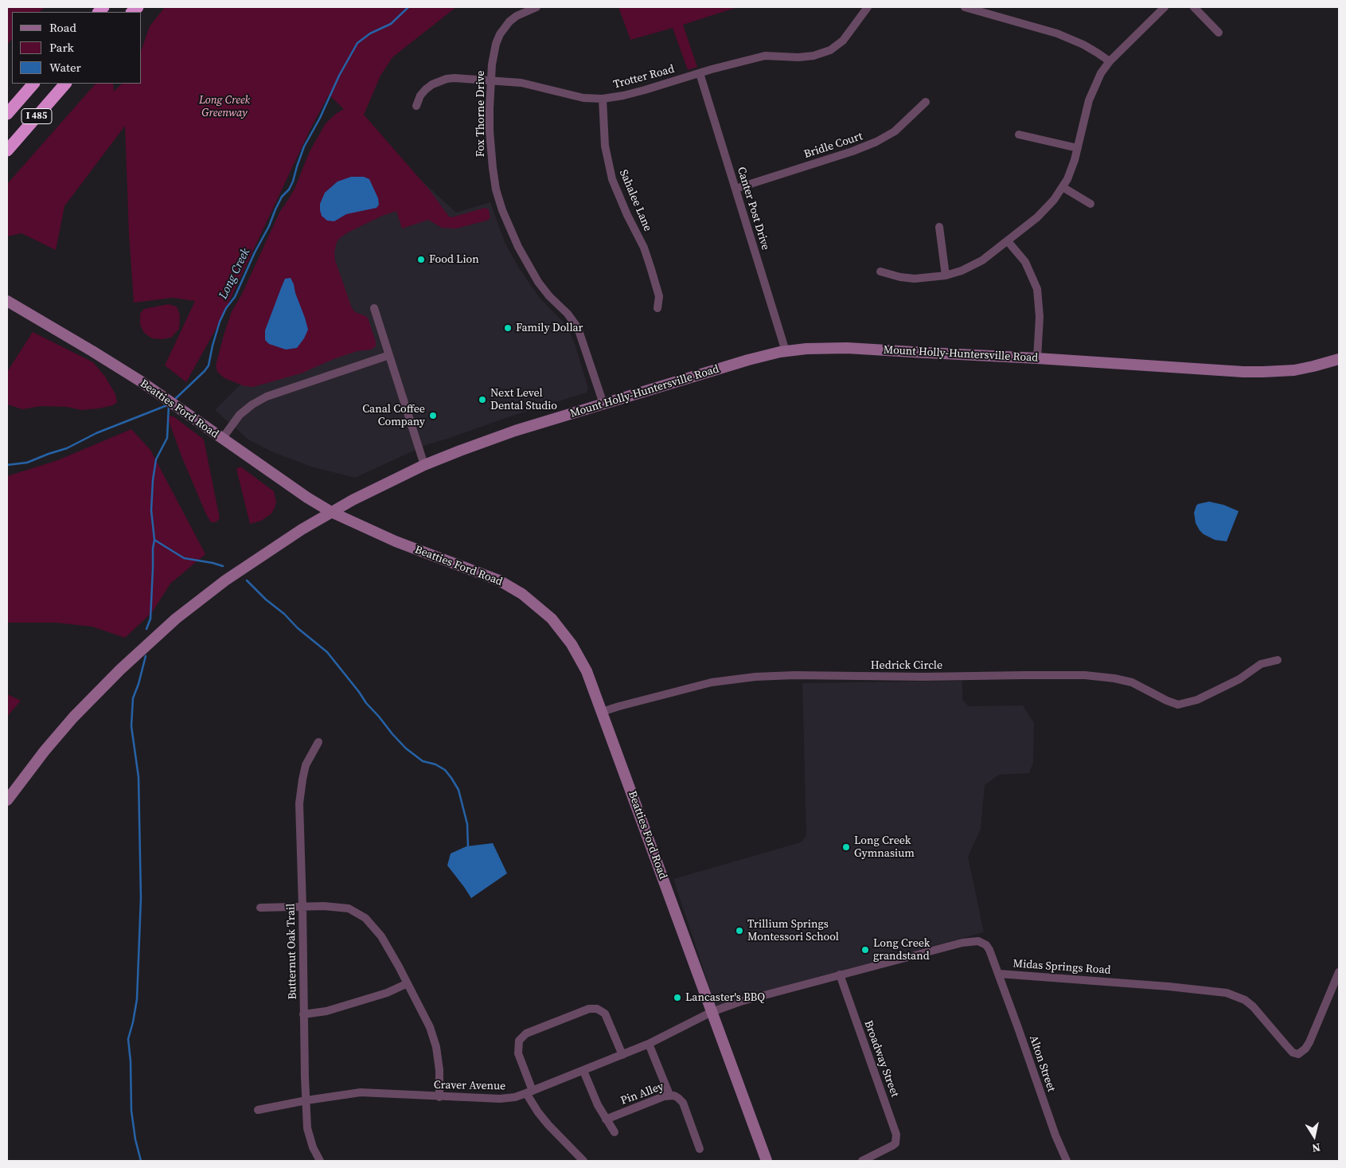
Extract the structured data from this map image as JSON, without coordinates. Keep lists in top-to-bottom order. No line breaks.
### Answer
{"streets":{"highway":["I 485"],"main road":["Mount Holly-Huntersville Road","Beatties Ford Road"],"street":["Trotter Road","Fox Thorne Drive","Bridle Court","Sahalee Lane","Canter Post Drive","Hedrick Circle","Butternut Oak Trail","Midas Springs Road","Broadway Street","Alton Street","Craver Avenue","Pin Alley"]},"crossings":[["Trotter Road","Fox Thorne Drive"],["Trotter Road","Sahalee Lane"],["Trotter Road","Canter Post Drive"],["Fox Thorne Drive","Mount Holly-Huntersville Road"],["Bridle Court","Canter Post Drive"],["Canter Post Drive","Mount Holly-Huntersville Road"],["Mount Holly-Huntersville Road","Beatties Ford Road"],["Beatties Ford Road","Hedrick Circle"],["Beatties Ford Road","Midas Springs Road"],["Beatties Ford Road","Craver Avenue"],["Butternut Oak Trail","Craver Avenue"],["Midas Springs Road","Broadway Street"],["Midas Springs Road","Alton Street"],["Midas Springs Road","Craver Avenue"]],"water":["Long Creek"],"parks":["Long Creek Greenway"],"places":["Food Lion","Family Dollar","Next Level Dental Studio","Canal Coffee Company","Long Creek Gymnasium","Trillium Springs Montessori School","Long Creek grandstand","Lancaster's BBQ"],"legend":["Road","Park","Water"],"north":"bottom"}
